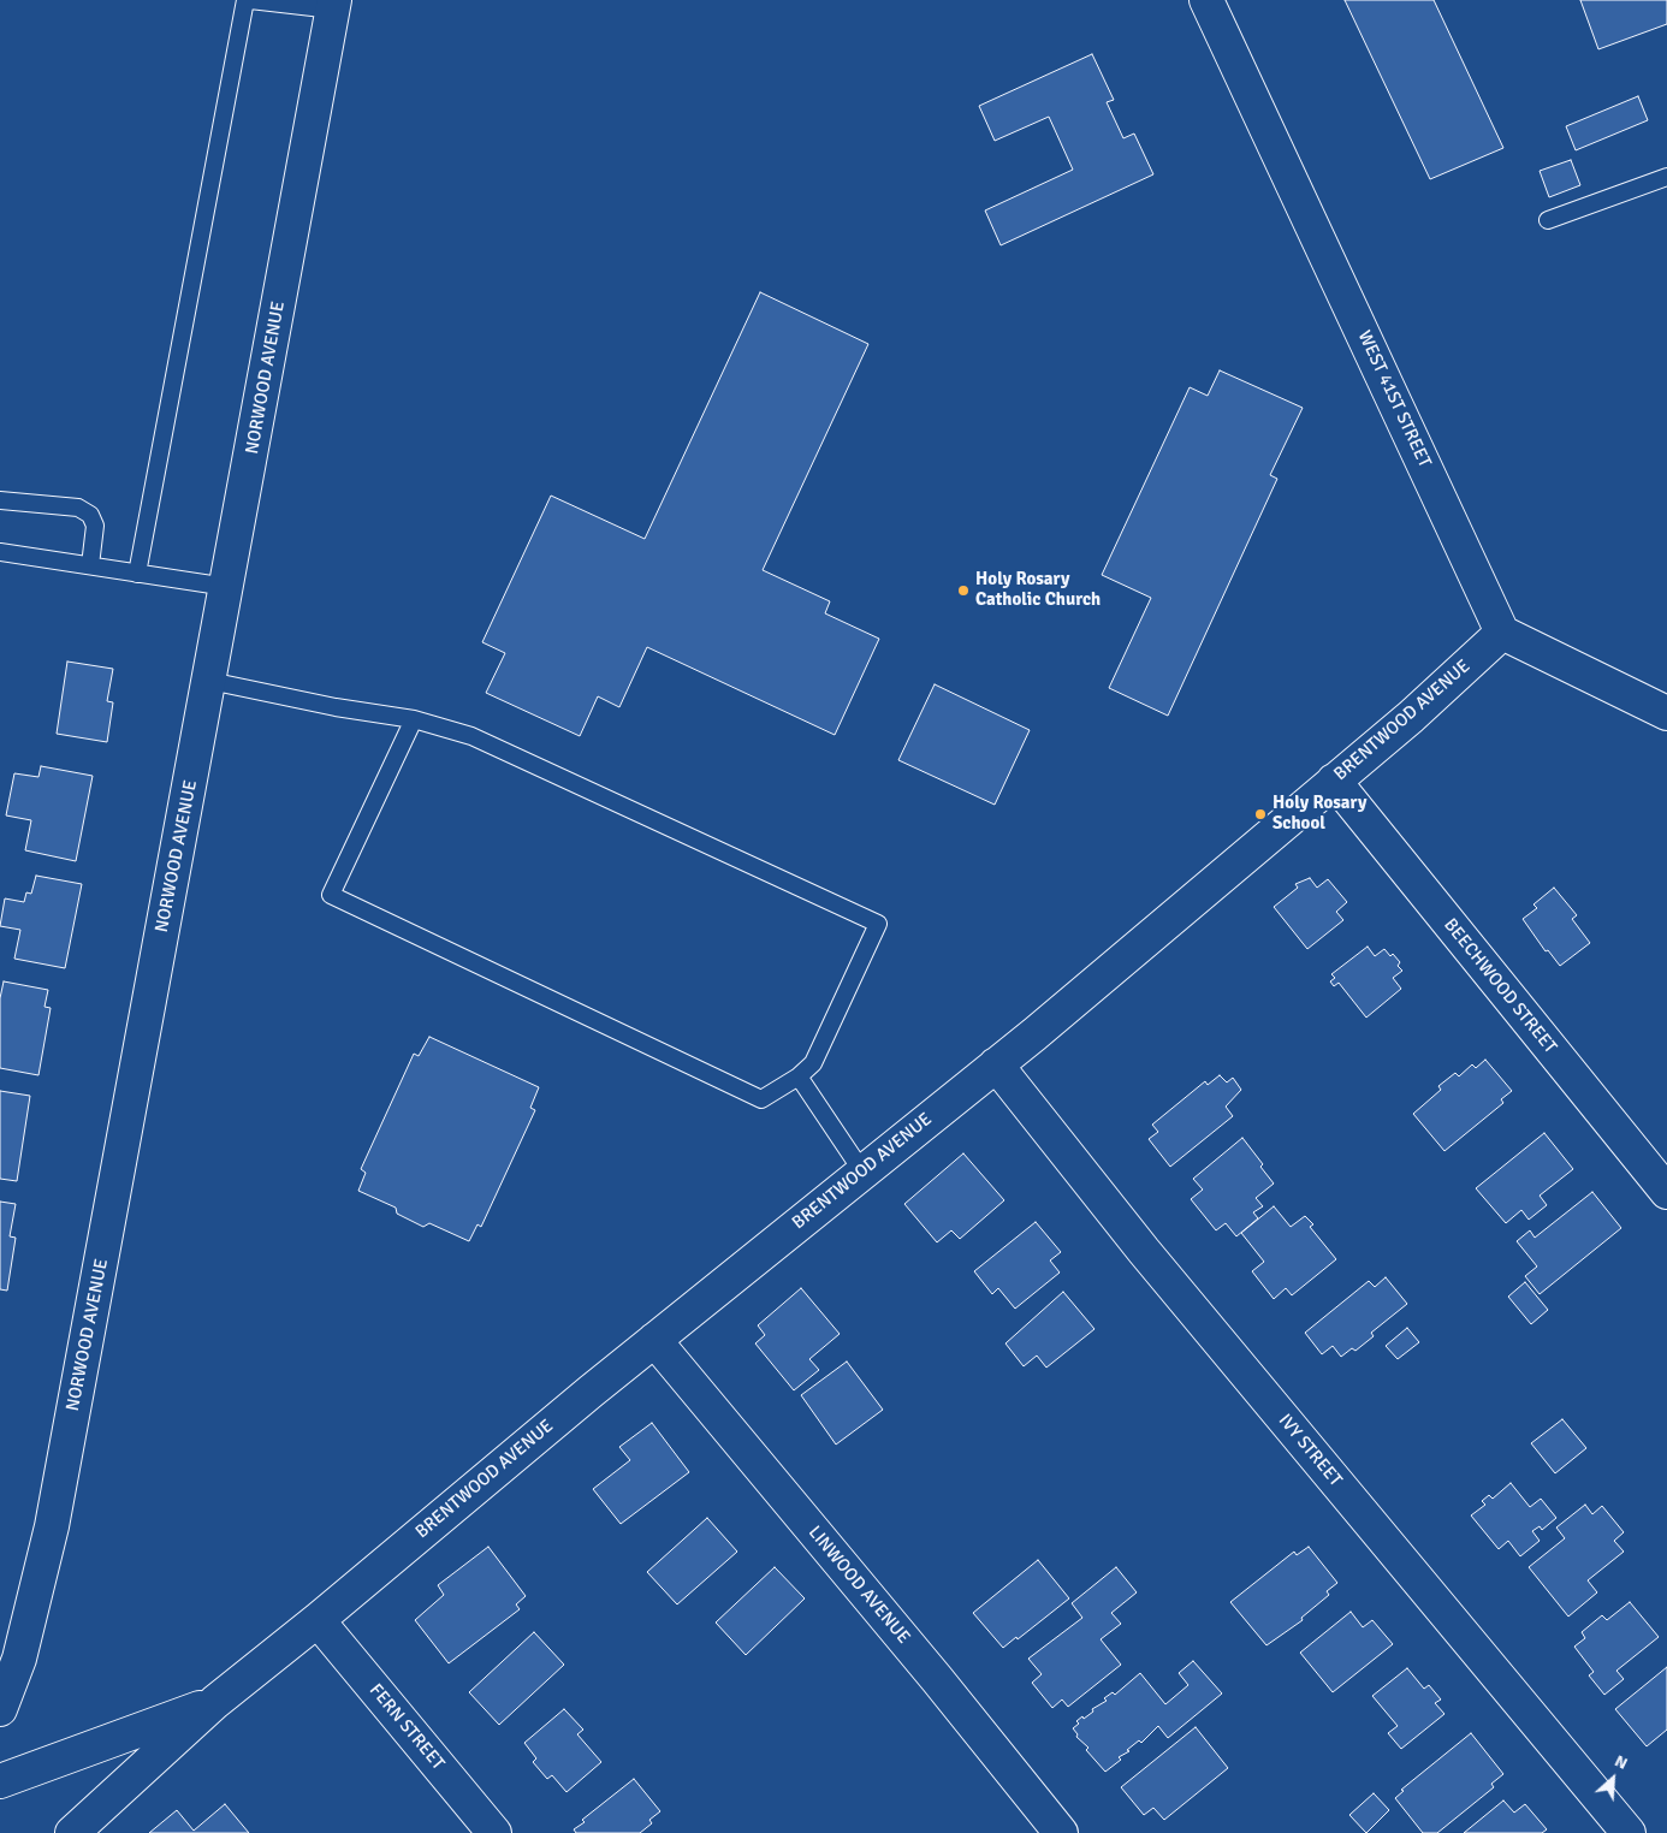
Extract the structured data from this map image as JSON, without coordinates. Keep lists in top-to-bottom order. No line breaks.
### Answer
{"streets":{"street":["NORWOOD AVENUE","WEST 41ST STREET","BRENTWOOD AVENUE","BEECHWOOD STREET","IVY STREET","LINWOOD AVENUE","FERN STREET"]},"crossings":[["WEST 41ST STREET","BRENTWOOD AVENUE"],["BRENTWOOD AVENUE","BEECHWOOD STREET"],["BRENTWOOD AVENUE","IVY STREET"],["BRENTWOOD AVENUE","LINWOOD AVENUE"],["BRENTWOOD AVENUE","FERN STREET"]],"places":["Holy Rosary Catholic Church","Holy Rosary School"],"north":"top right"}
